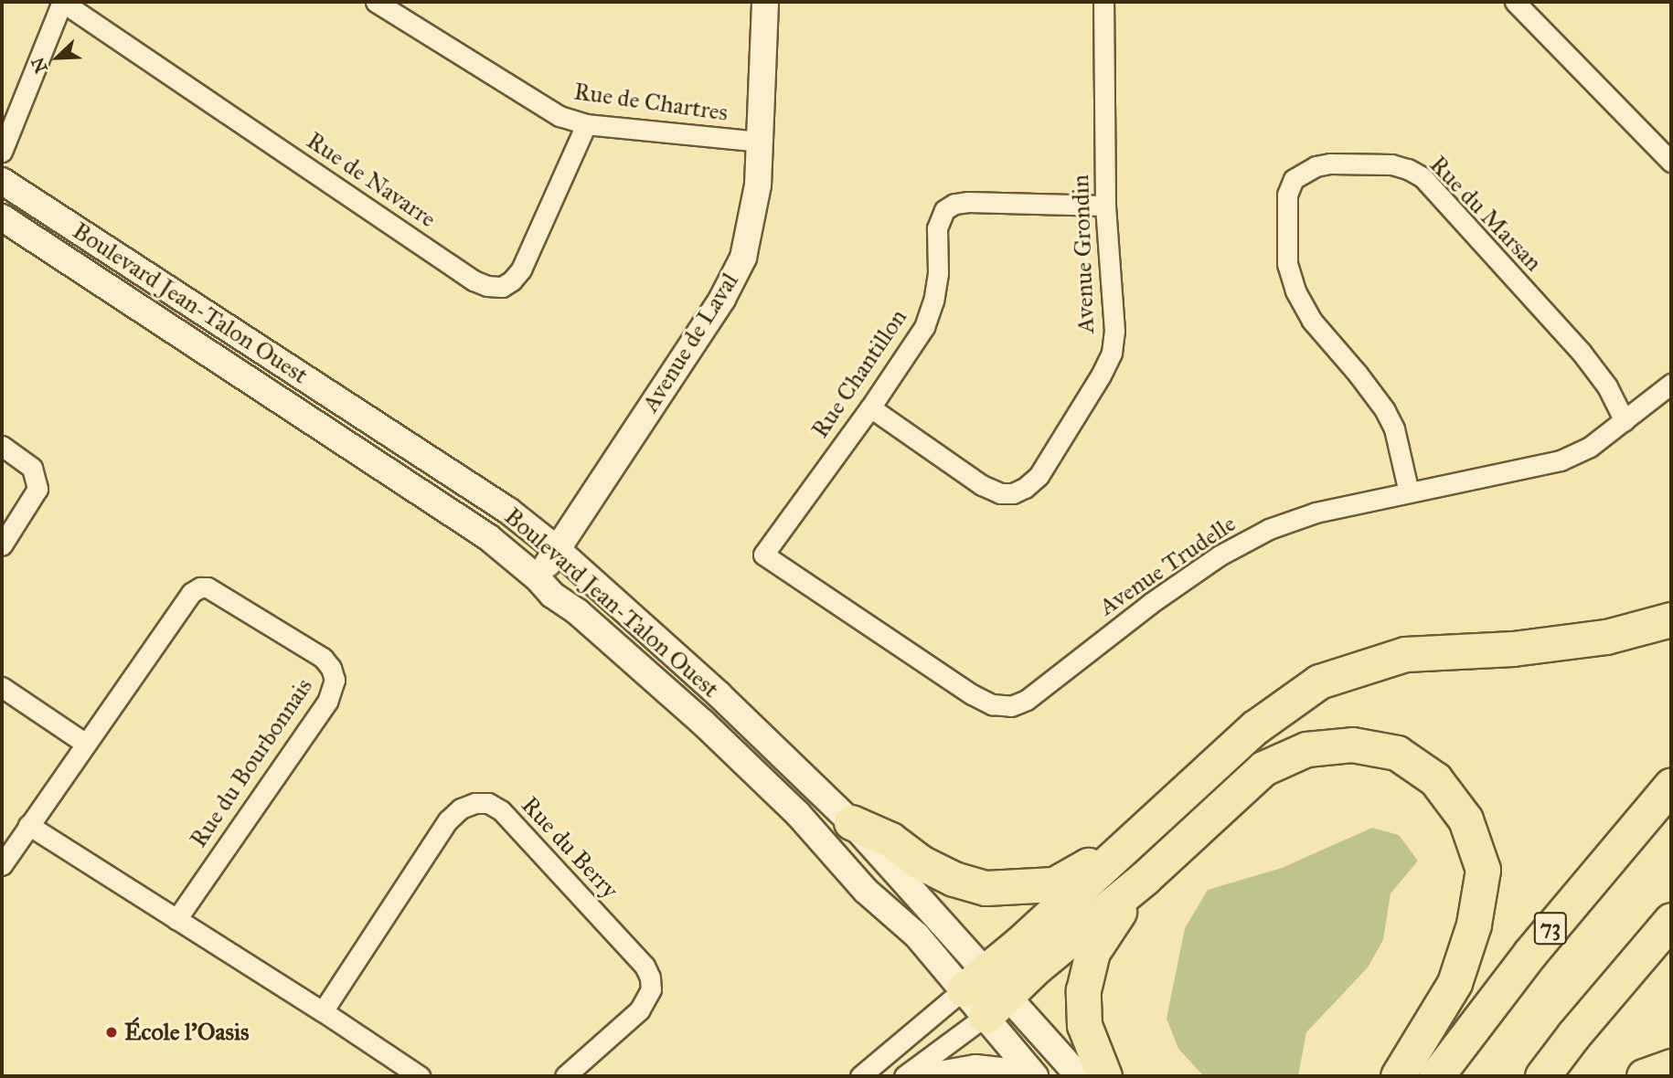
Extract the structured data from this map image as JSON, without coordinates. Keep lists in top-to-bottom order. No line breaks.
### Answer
{"streets":{"highway":["73"],"street":["Rue de Chartres","Rue de Navarre","Rue du Marsan","Avenue Grondin","Boulevard Jean-Talon Ouest","Avenue de Laval","Rue Chantillon","Avenue Trudelle","Rue du Bourbonnais","Rue du Berry"]},"crossings":[["Rue de Chartres","Rue de Navarre"],["Rue de Chartres","Avenue de Laval"],["Rue du Marsan","Avenue Trudelle"],["Avenue Grondin","Rue Chantillon"],["Boulevard Jean-Talon Ouest","Avenue de Laval"],["Rue Chantillon","Avenue Trudelle"]],"places":["École l'Oasis"],"north":"bottom left"}
